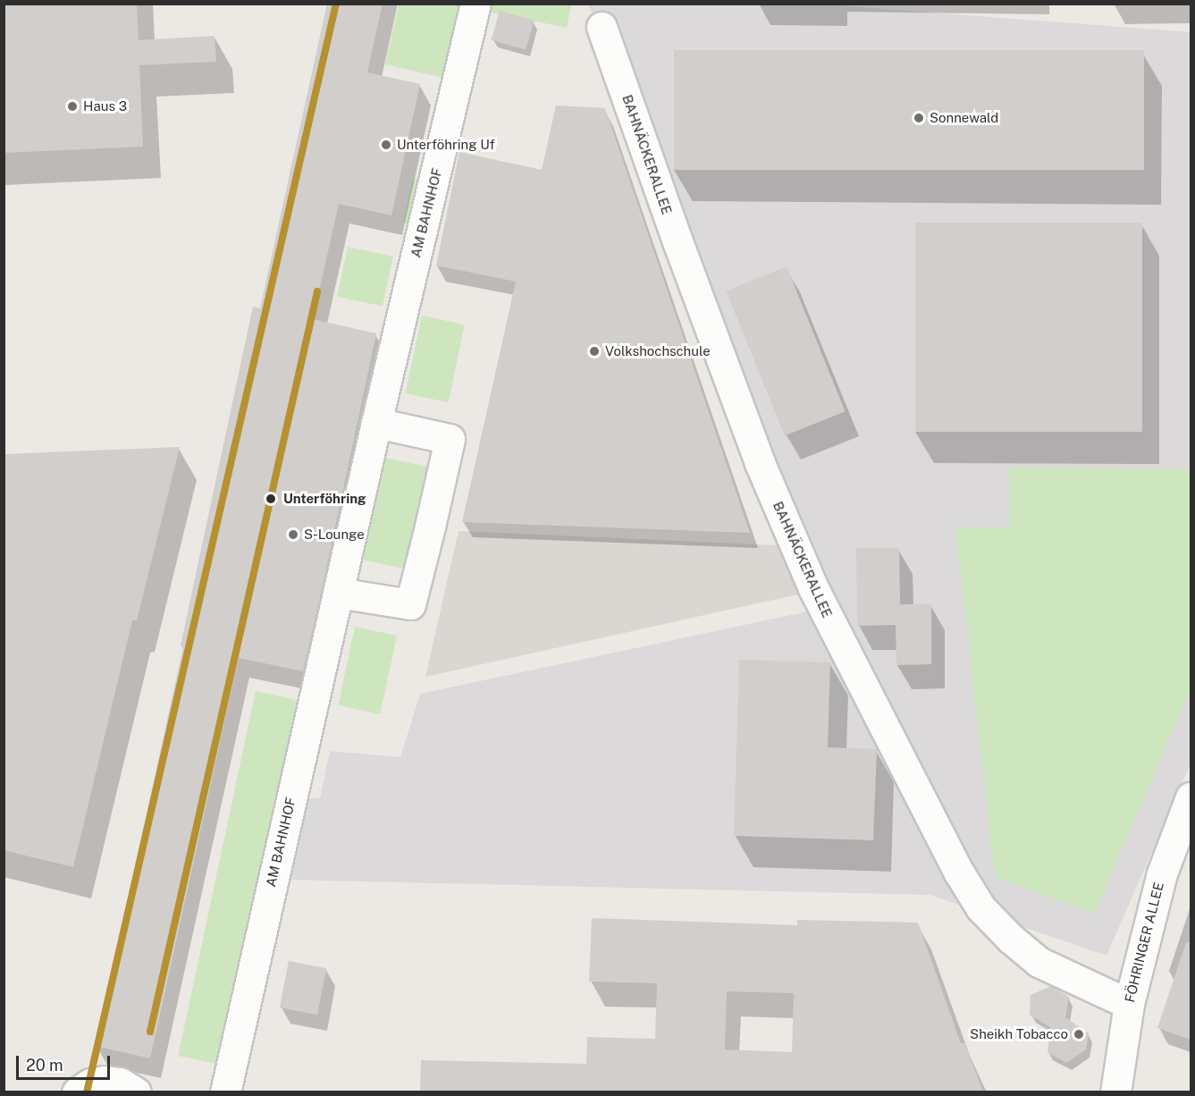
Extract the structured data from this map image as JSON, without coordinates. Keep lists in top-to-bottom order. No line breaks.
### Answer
{"streets":{"street":["BAHNÄCKERALLEE","AM BAHNHOF","FÖHRINGER ALLEE"]},"crossings":[["BAHNÄCKERALLEE","FÖHRINGER ALLEE"]],"places":["Haus 3","Sonnewald","Unterföhring Uf","Volkshochschule","Unterföhring","S-Lounge","Sheikh Tobacco"],"scale_bar":"20 m"}
